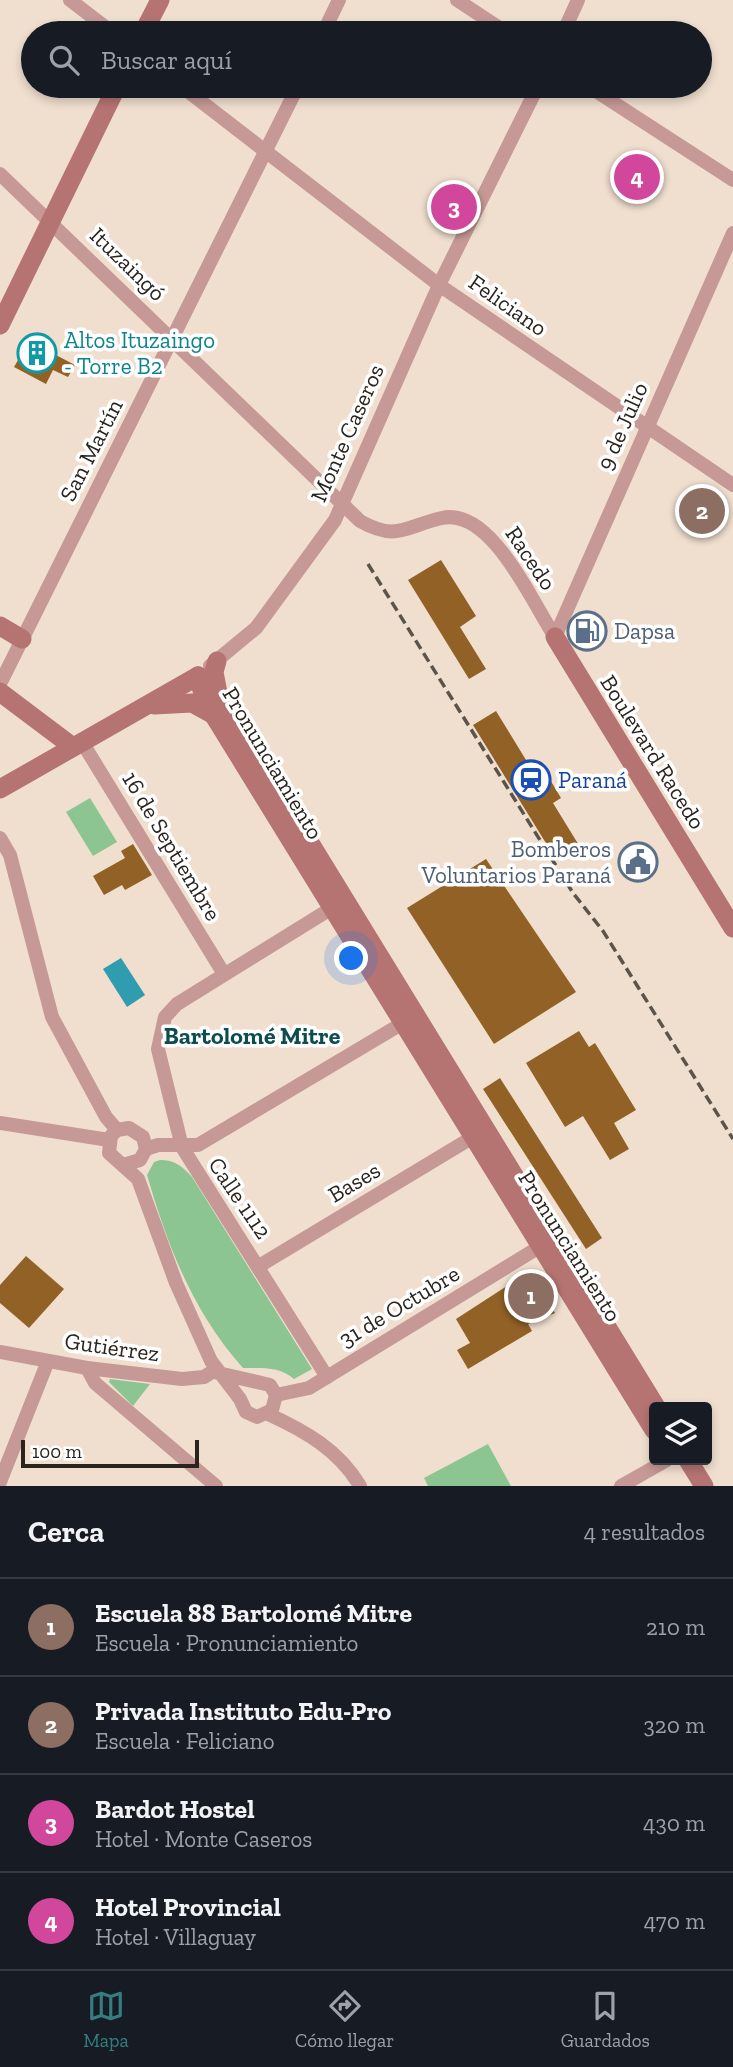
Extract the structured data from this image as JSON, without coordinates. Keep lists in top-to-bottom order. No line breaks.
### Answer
{"streets":{"main road":["Monte Caseros","Boulevard Racedo","Pronunciamiento"],"street":["Ituzaingó","Feliciano","9 de Julio","San Martín","Racedo","16 de Septiembre","Bases","Calle 1112","31 de Octubre","Gutiérrez"]},"crossings":[["Ituzaingó","Monte Caseros"],["Ituzaingó","San Martín"],["Ituzaingó","Racedo"],["Feliciano","9 de Julio"],["Feliciano","Monte Caseros"],["Feliciano","San Martín"],["9 de Julio","Racedo"],["9 de Julio","Boulevard Racedo"],["Monte Caseros","Racedo"],["Monte Caseros","Pronunciamiento"],["Monte Caseros","16 de Septiembre"],["Racedo","Boulevard Racedo"],["Pronunciamiento","Bases"],["Pronunciamiento","31 de Octubre"],["16 de Septiembre","Calle 1112"],["Bases","Calle 1112"],["Calle 1112","31 de Octubre"]],"districts":["Bartolomé Mitre"],"places":{"building":["Altos Ituzaingo - Torre B2"],"fuel station":["Dapsa"],"station":["Paraná"],"public building":["Bomberos Voluntarios Paraná"]},"scale_bar":"100 m","page":{"search":"Buscar aquí","pins":["4","3","2","1"],"scale":"100 m","heading":["Cerca","4 resultados"],"list":[{"mark":"1","name":"Escuela 88 Bartolomé Mitre","note":"Escuela · Pronunciamiento","value":"210 m"},{"mark":"2","name":"Privada Instituto Edu-Pro","note":"Escuela · Feliciano","value":"320 m"},{"mark":"3","name":"Bardot Hostel","note":"Hotel · Monte Caseros","value":"430 m"},{"mark":"4","name":"Hotel Provincial","note":"Hotel · Villaguay","value":"470 m"}],"nav":["Mapa","Cómo llegar","Guardados"]}}
